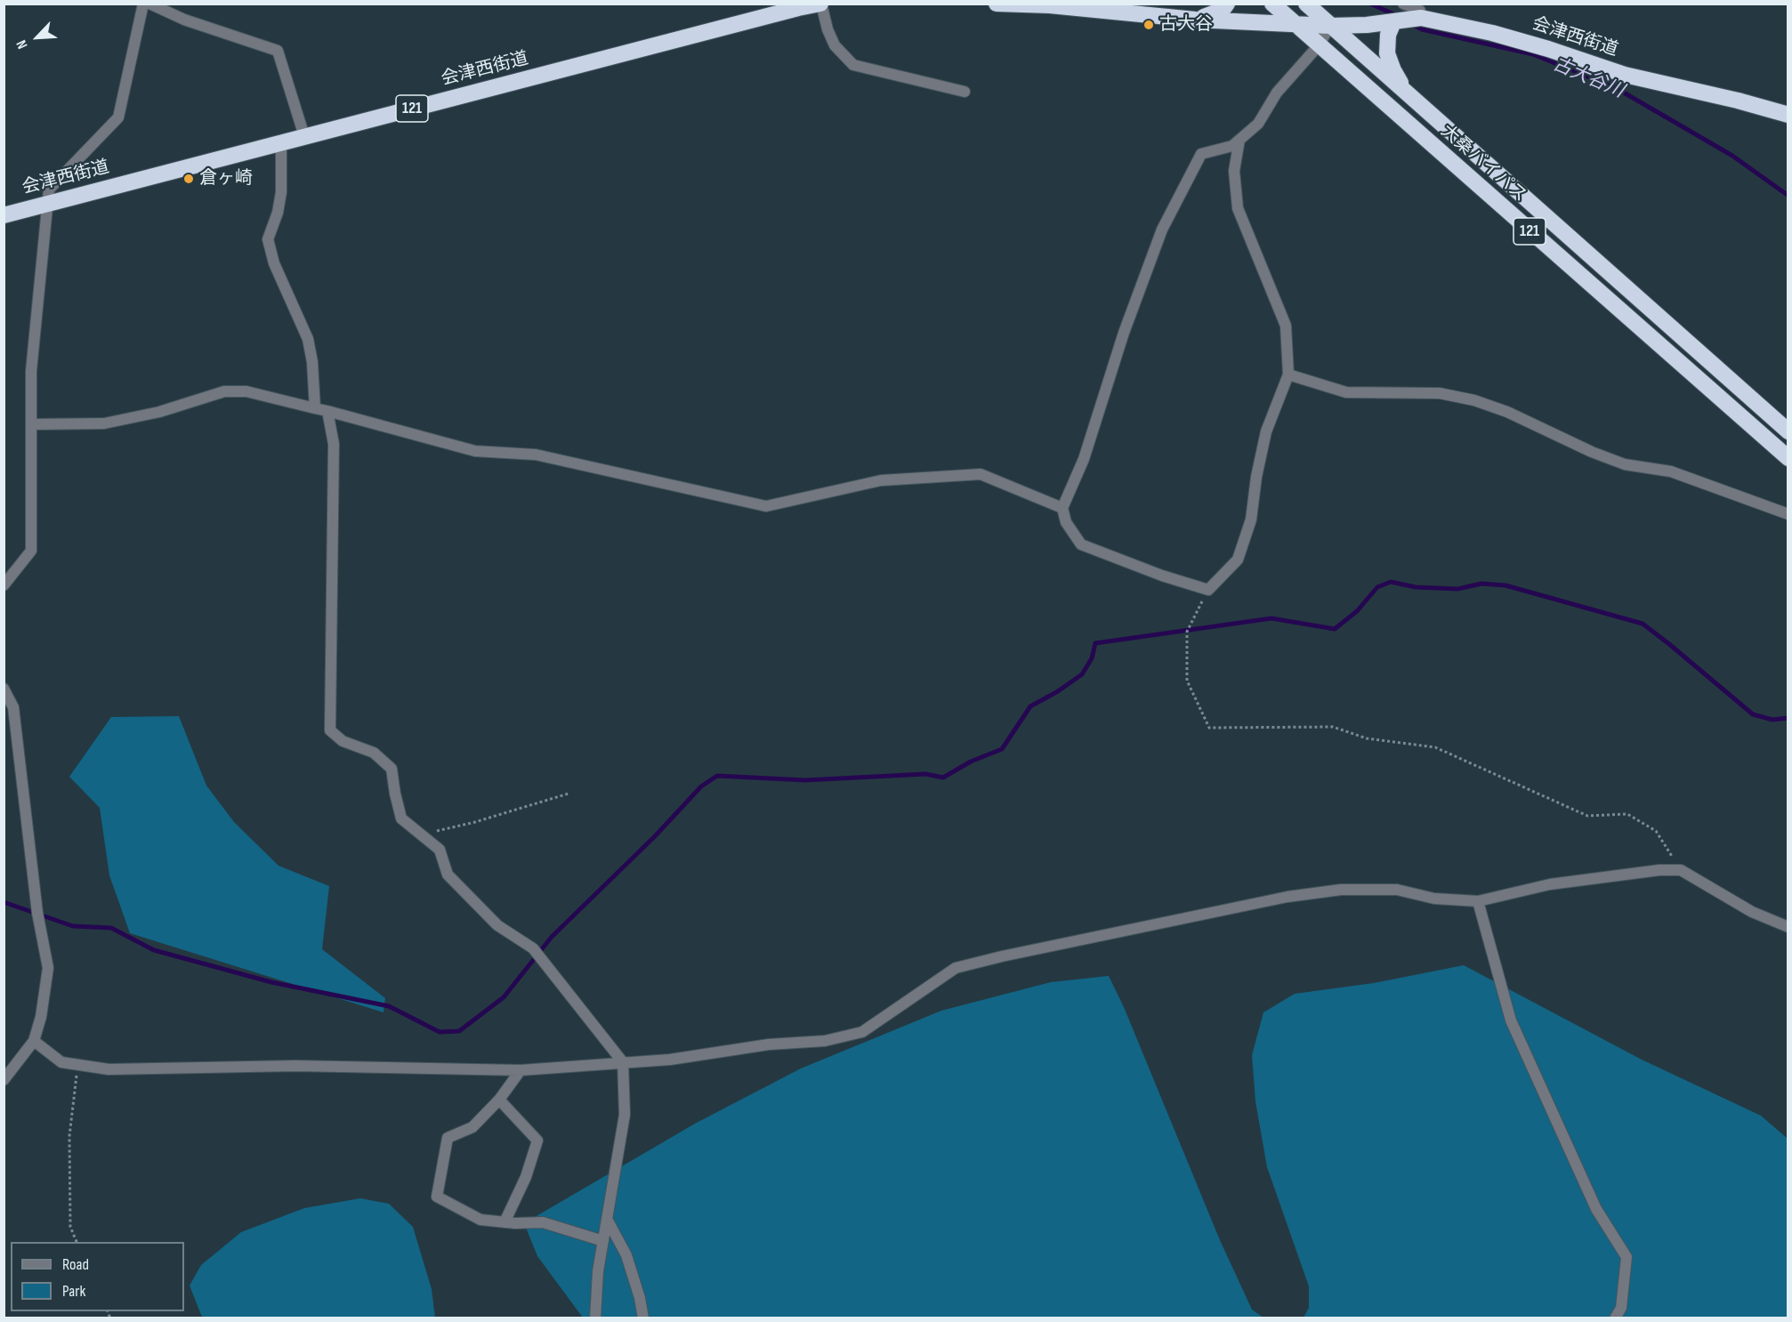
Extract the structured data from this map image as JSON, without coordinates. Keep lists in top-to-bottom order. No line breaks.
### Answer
{"streets":{"highway":["会津西街道","121","大桑バイパス"]},"crossings":[["会津西街道","大桑バイパス"]],"water":["古大谷川"],"places":["古大谷","倉ヶ崎"],"legend":["Road","Park"],"north":"bottom left"}
